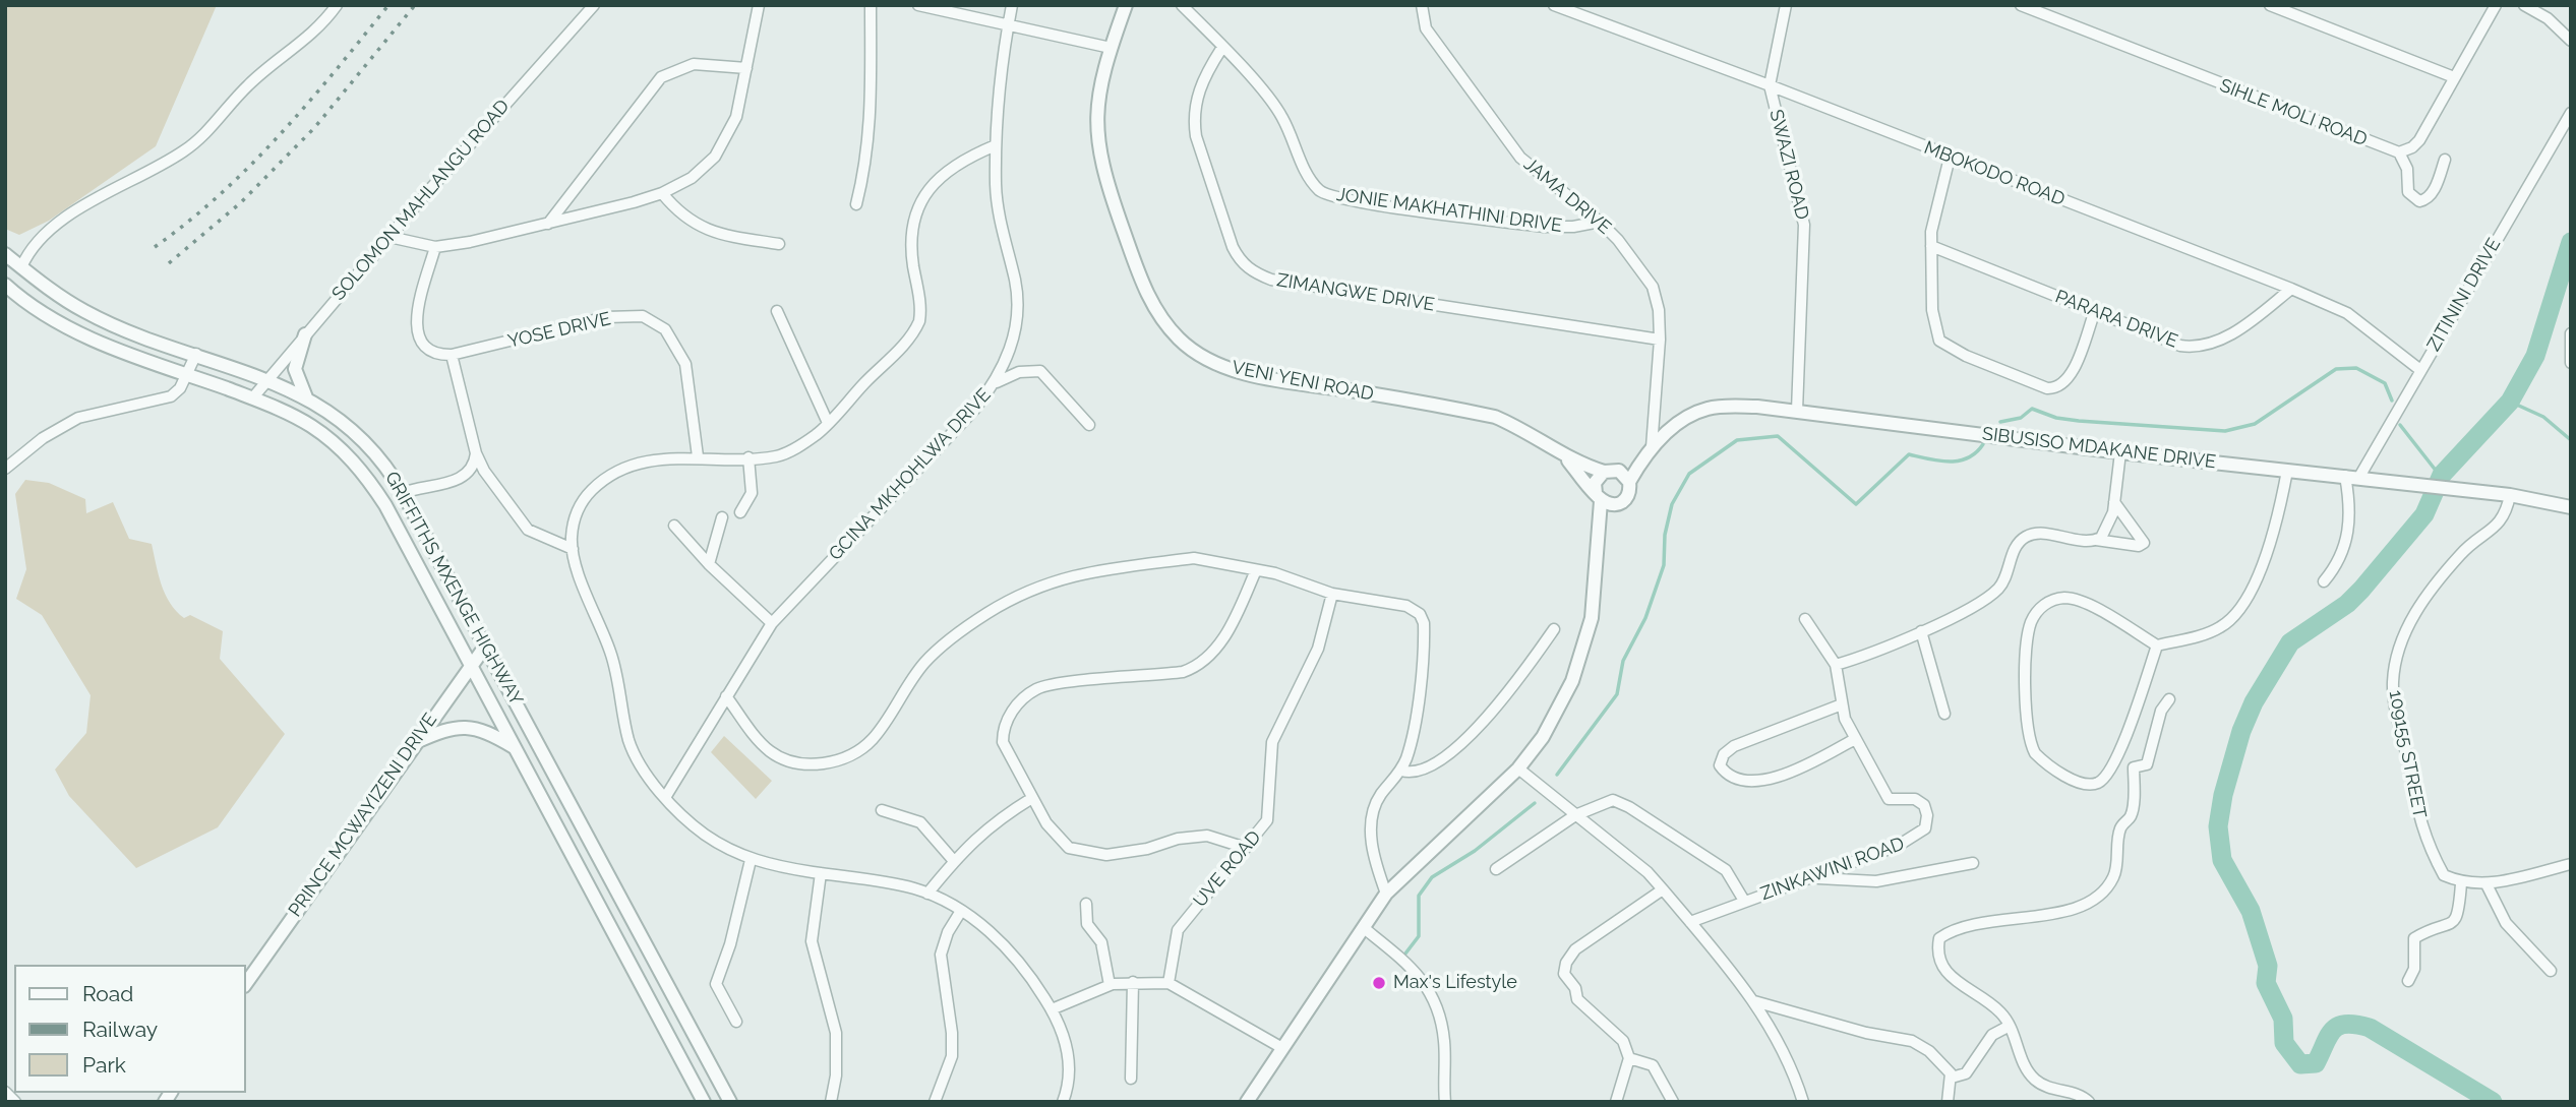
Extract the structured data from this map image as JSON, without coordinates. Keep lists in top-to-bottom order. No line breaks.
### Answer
{"streets":{"street":["SIHLE MOLI ROAD","SWAZI ROAD","MBOKODO ROAD","JAMA DRIVE","SOLOMON MAHLANGU ROAD","JONIE MAKHATHINI DRIVE","ZIMANGWE DRIVE","ZITININI DRIVE","PARARA DRIVE","YOSE DRIVE","VENI YENI ROAD","SIBUSISO MDAKANE DRIVE","GCINA MKHOHLWA DRIVE","GRIFFITHS MXENGE HIGHWAY","109155 STREET","PRINCE MCWAYIZENI DRIVE","UVE ROAD","ZINKAWINI ROAD"]},"crossings":[["SWAZI ROAD","MBOKODO ROAD"],["SWAZI ROAD","SIBUSISO MDAKANE DRIVE"],["MBOKODO ROAD","ZITININI DRIVE"],["MBOKODO ROAD","PARARA DRIVE"],["JAMA DRIVE","JONIE MAKHATHINI DRIVE"],["JAMA DRIVE","ZIMANGWE DRIVE"],["JAMA DRIVE","SIBUSISO MDAKANE DRIVE"],["SOLOMON MAHLANGU ROAD","GRIFFITHS MXENGE HIGHWAY"],["JONIE MAKHATHINI DRIVE","ZIMANGWE DRIVE"],["ZITININI DRIVE","SIBUSISO MDAKANE DRIVE"],["VENI YENI ROAD","SIBUSISO MDAKANE DRIVE"],["SIBUSISO MDAKANE DRIVE","109155 STREET"],["GRIFFITHS MXENGE HIGHWAY","PRINCE MCWAYIZENI DRIVE"]],"places":["Max's Lifestyle"],"legend":["Road","Railway","Park"]}
